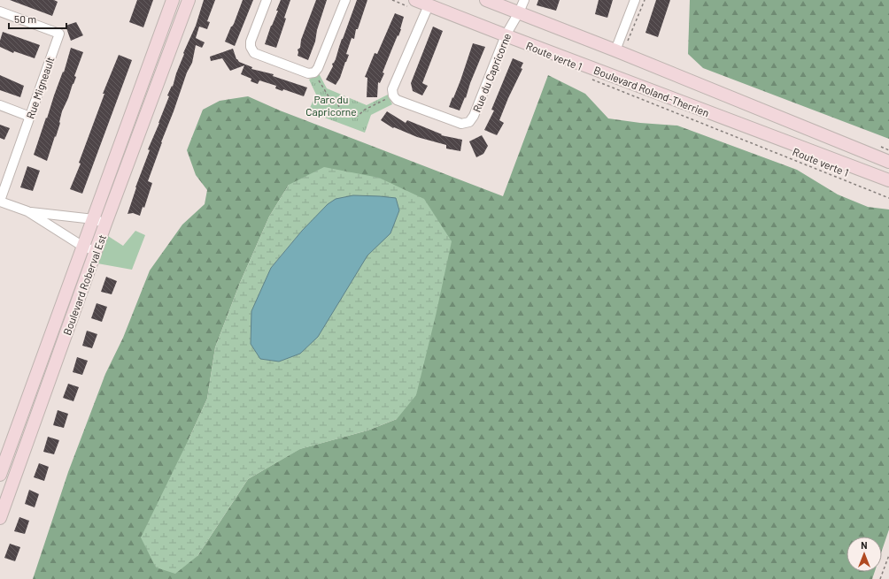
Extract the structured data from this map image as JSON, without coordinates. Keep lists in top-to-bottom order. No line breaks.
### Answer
{"streets":{"street":["Rue du Capricorne","Rue Migneault","Boulevard Roland-Therrien","Boulevard Roberval Est"],"path":["Route verte 1"]},"crossings":[["Rue du Capricorne","Boulevard Roland-Therrien"]],"parks":["Parc du Capricorne"],"scale_bar":"50 m","north":"top"}
